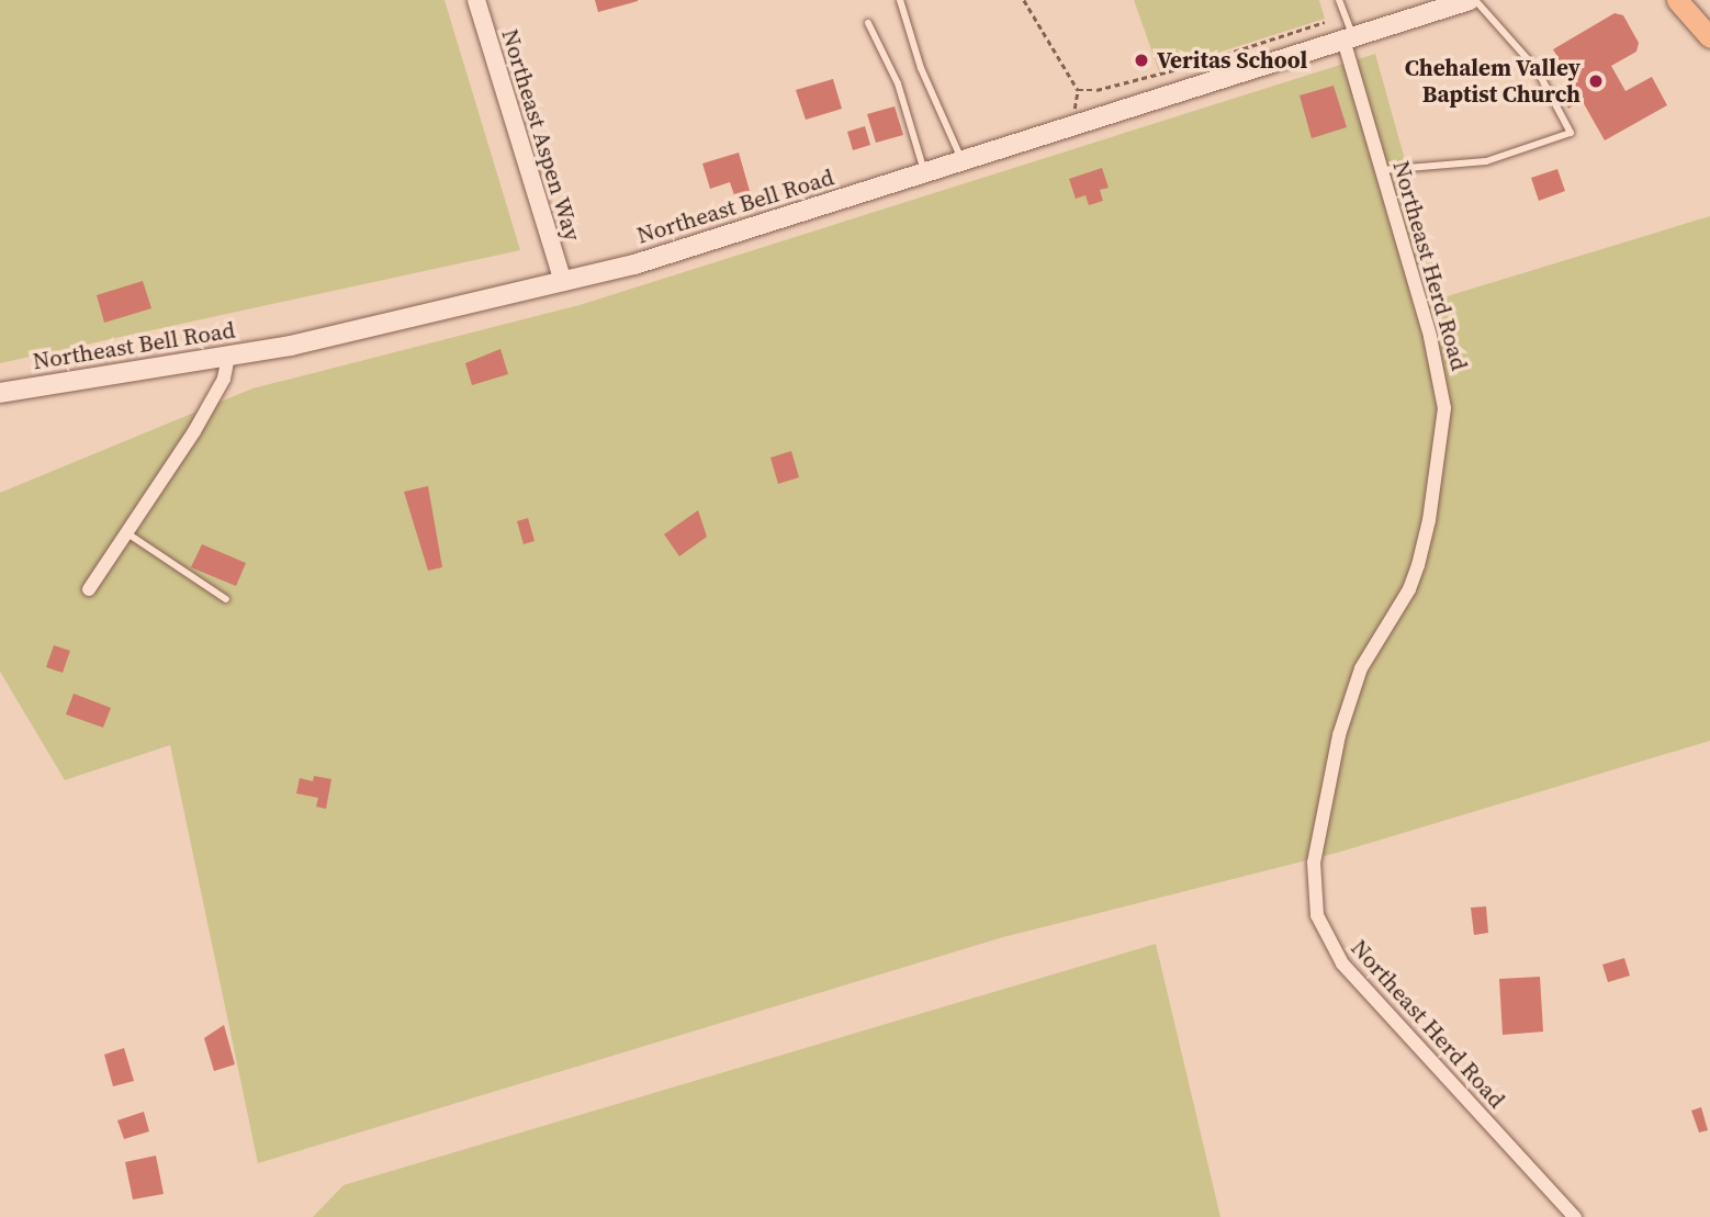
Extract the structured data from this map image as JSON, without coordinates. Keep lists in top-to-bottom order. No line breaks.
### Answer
{"streets":{"main road":["Northeast Bell Road"],"street":["Northeast Aspen Way","Northeast Herd Road"]},"crossings":[["Northeast Aspen Way","Northeast Bell Road"],["Northeast Bell Road","Northeast Herd Road"]],"places":["Veritas School","Chehalem Valley Baptist Church"]}
